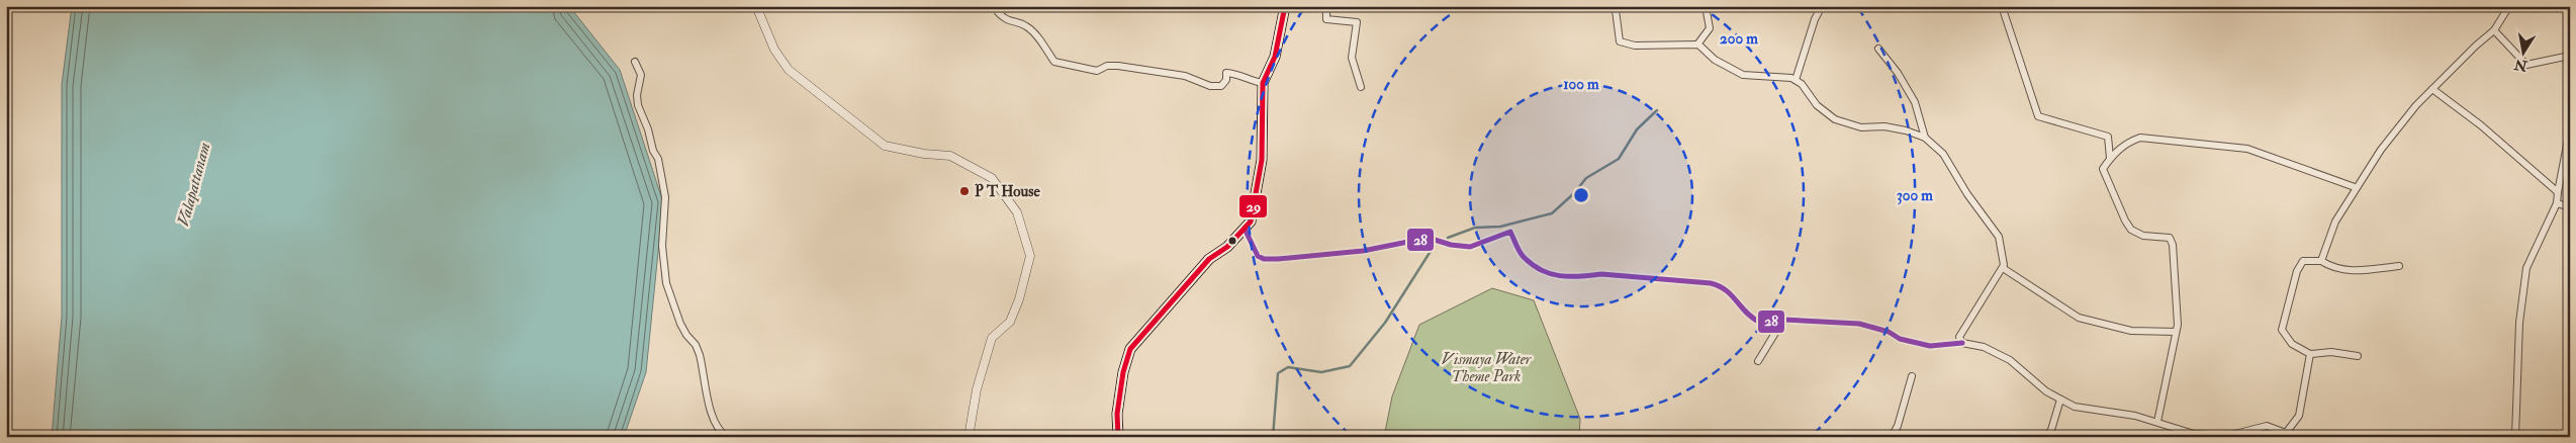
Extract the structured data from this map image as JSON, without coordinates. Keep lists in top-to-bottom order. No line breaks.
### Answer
{"water":["Valapattanam"],"parks":["Vismaya Water Theme Park"],"places":["P T House"],"lines":["transit line 29","transit line 28"],"north":"bottom","rings":["200 m","100 m","300 m"]}
